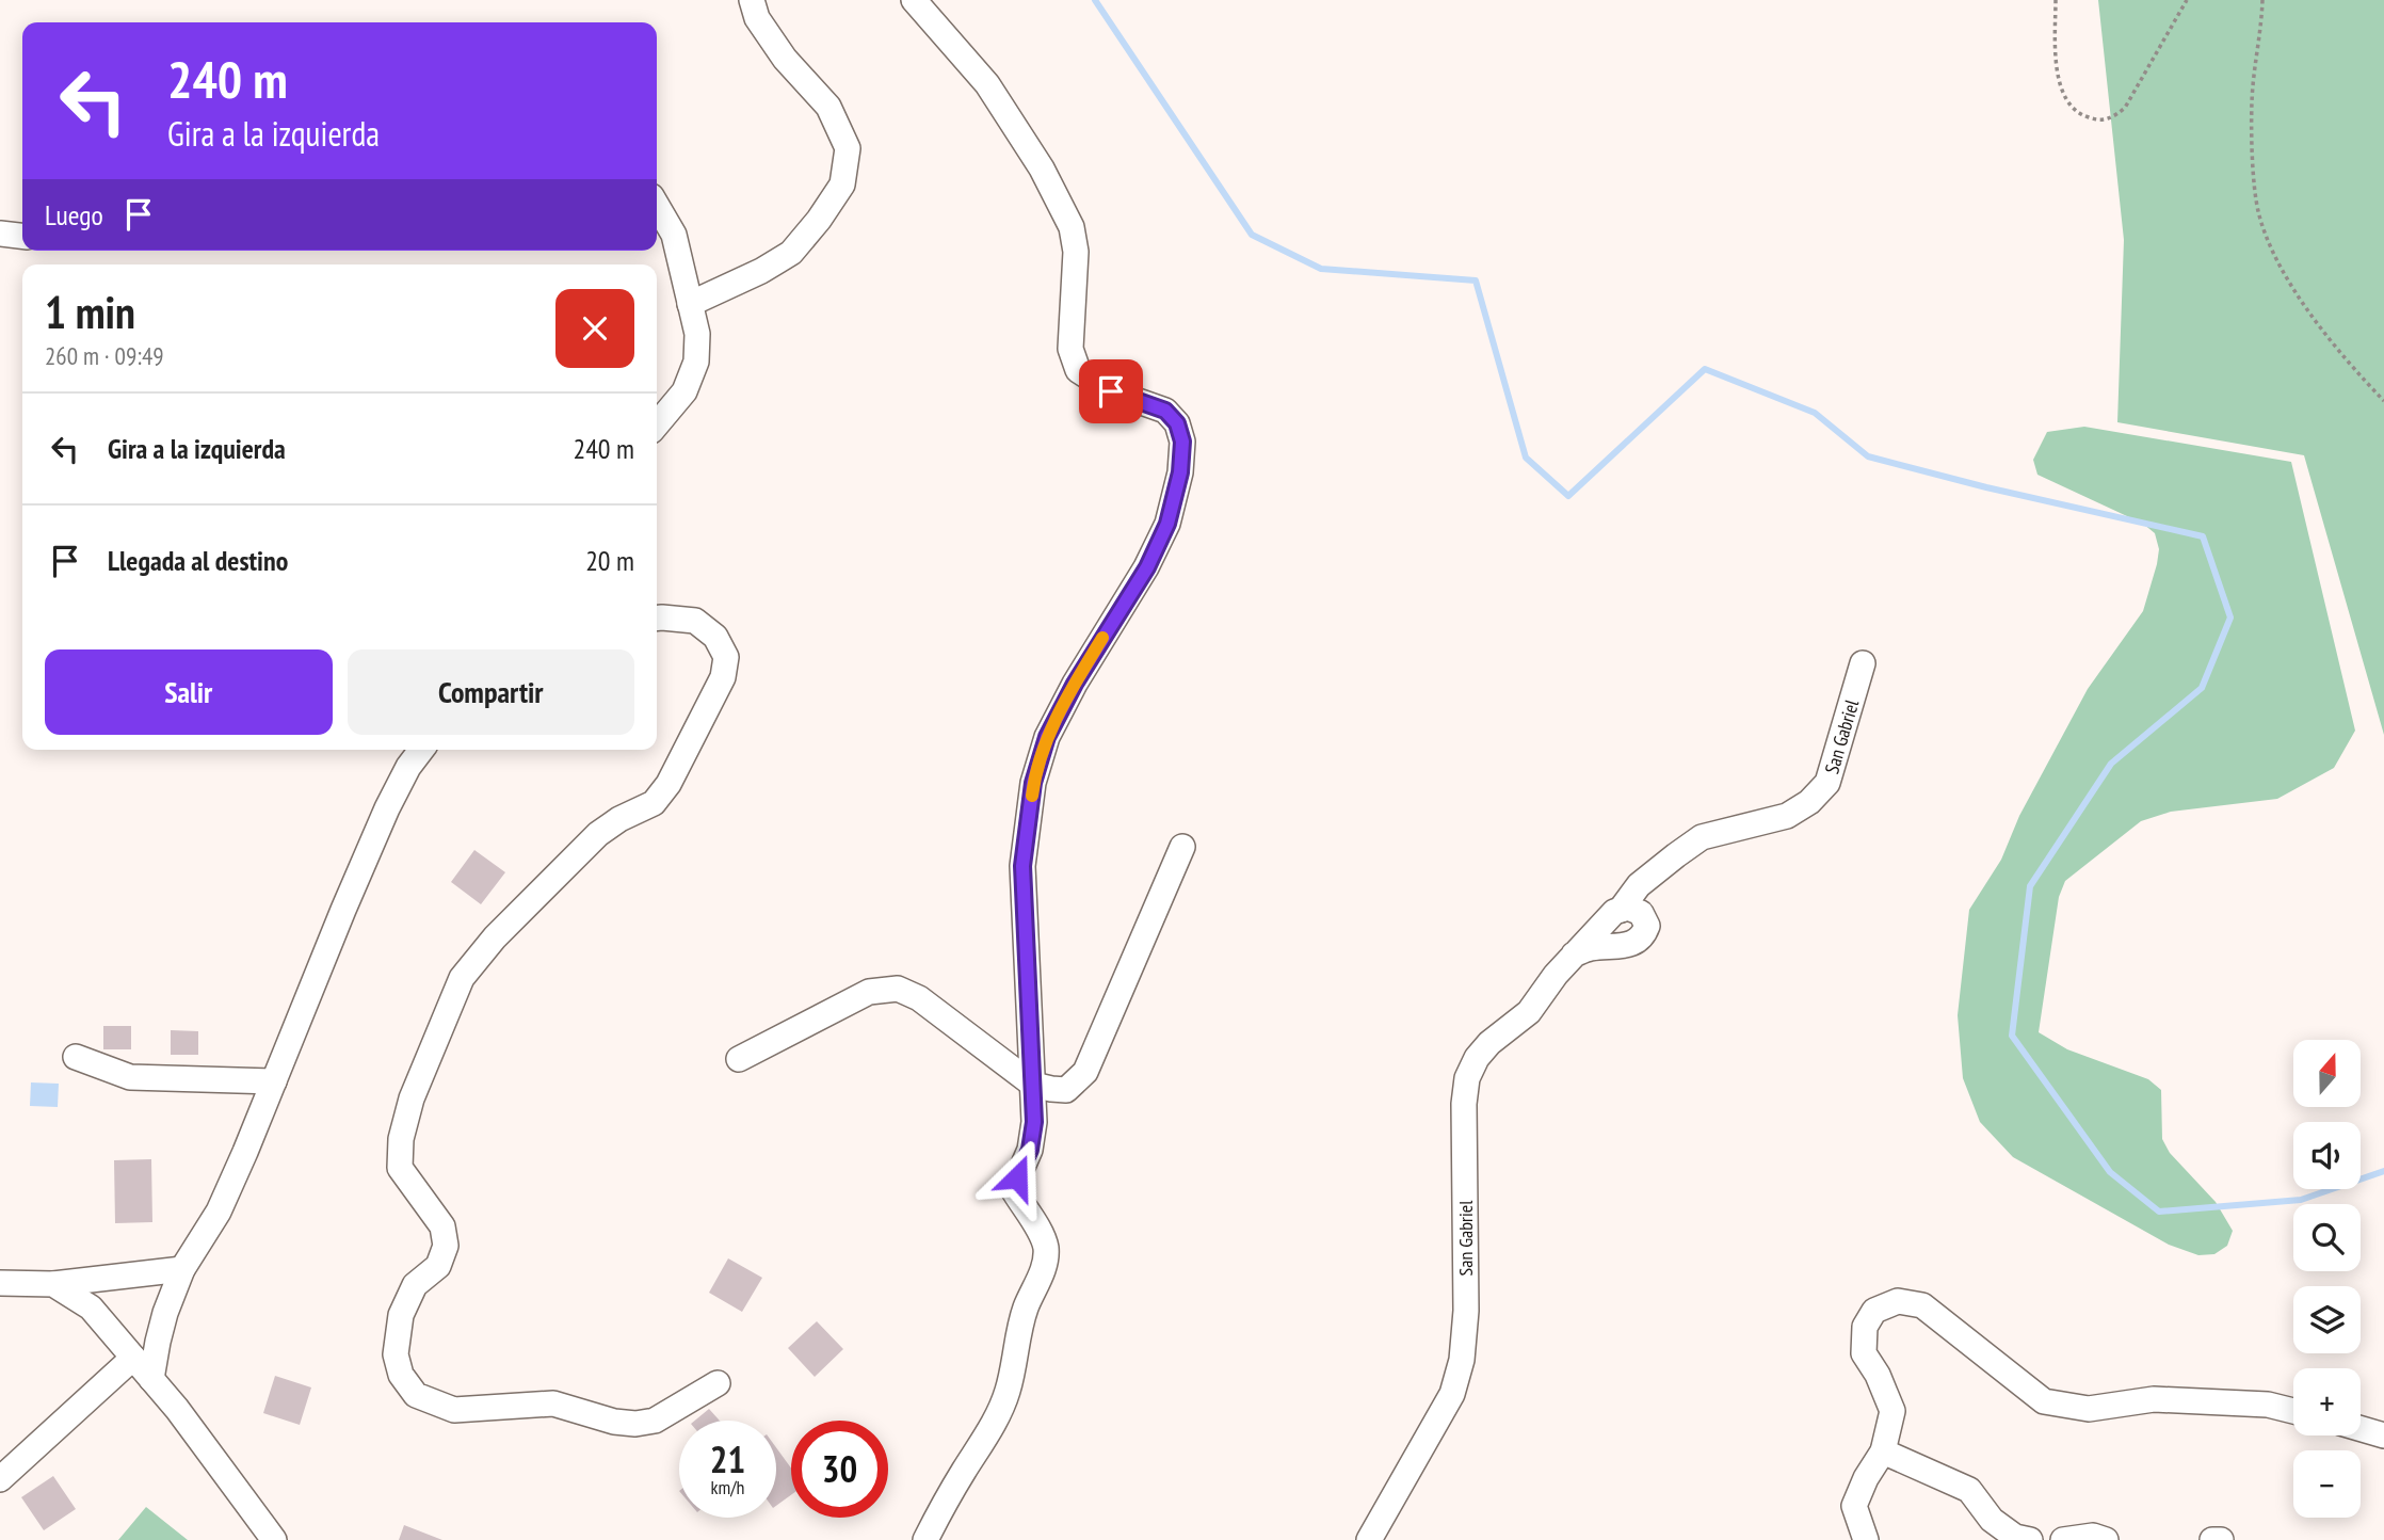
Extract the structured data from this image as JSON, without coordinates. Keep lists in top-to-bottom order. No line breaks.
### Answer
{"streets":{"street":["San Gabriel"]},"north":"top","page":{"turn":["240 m","Gira a la izquierda"],"then":"Luego","heading":["1 min","260 m · 09:49"],"list":[{"name":"Gira a la izquierda","value":"240 m"},{"name":"Llegada al destino","value":"20 m"}],"buttons":["Salir","Compartir"],"map_buttons":["+","−"],"speed":"21 km/h","limit":"30"}}
